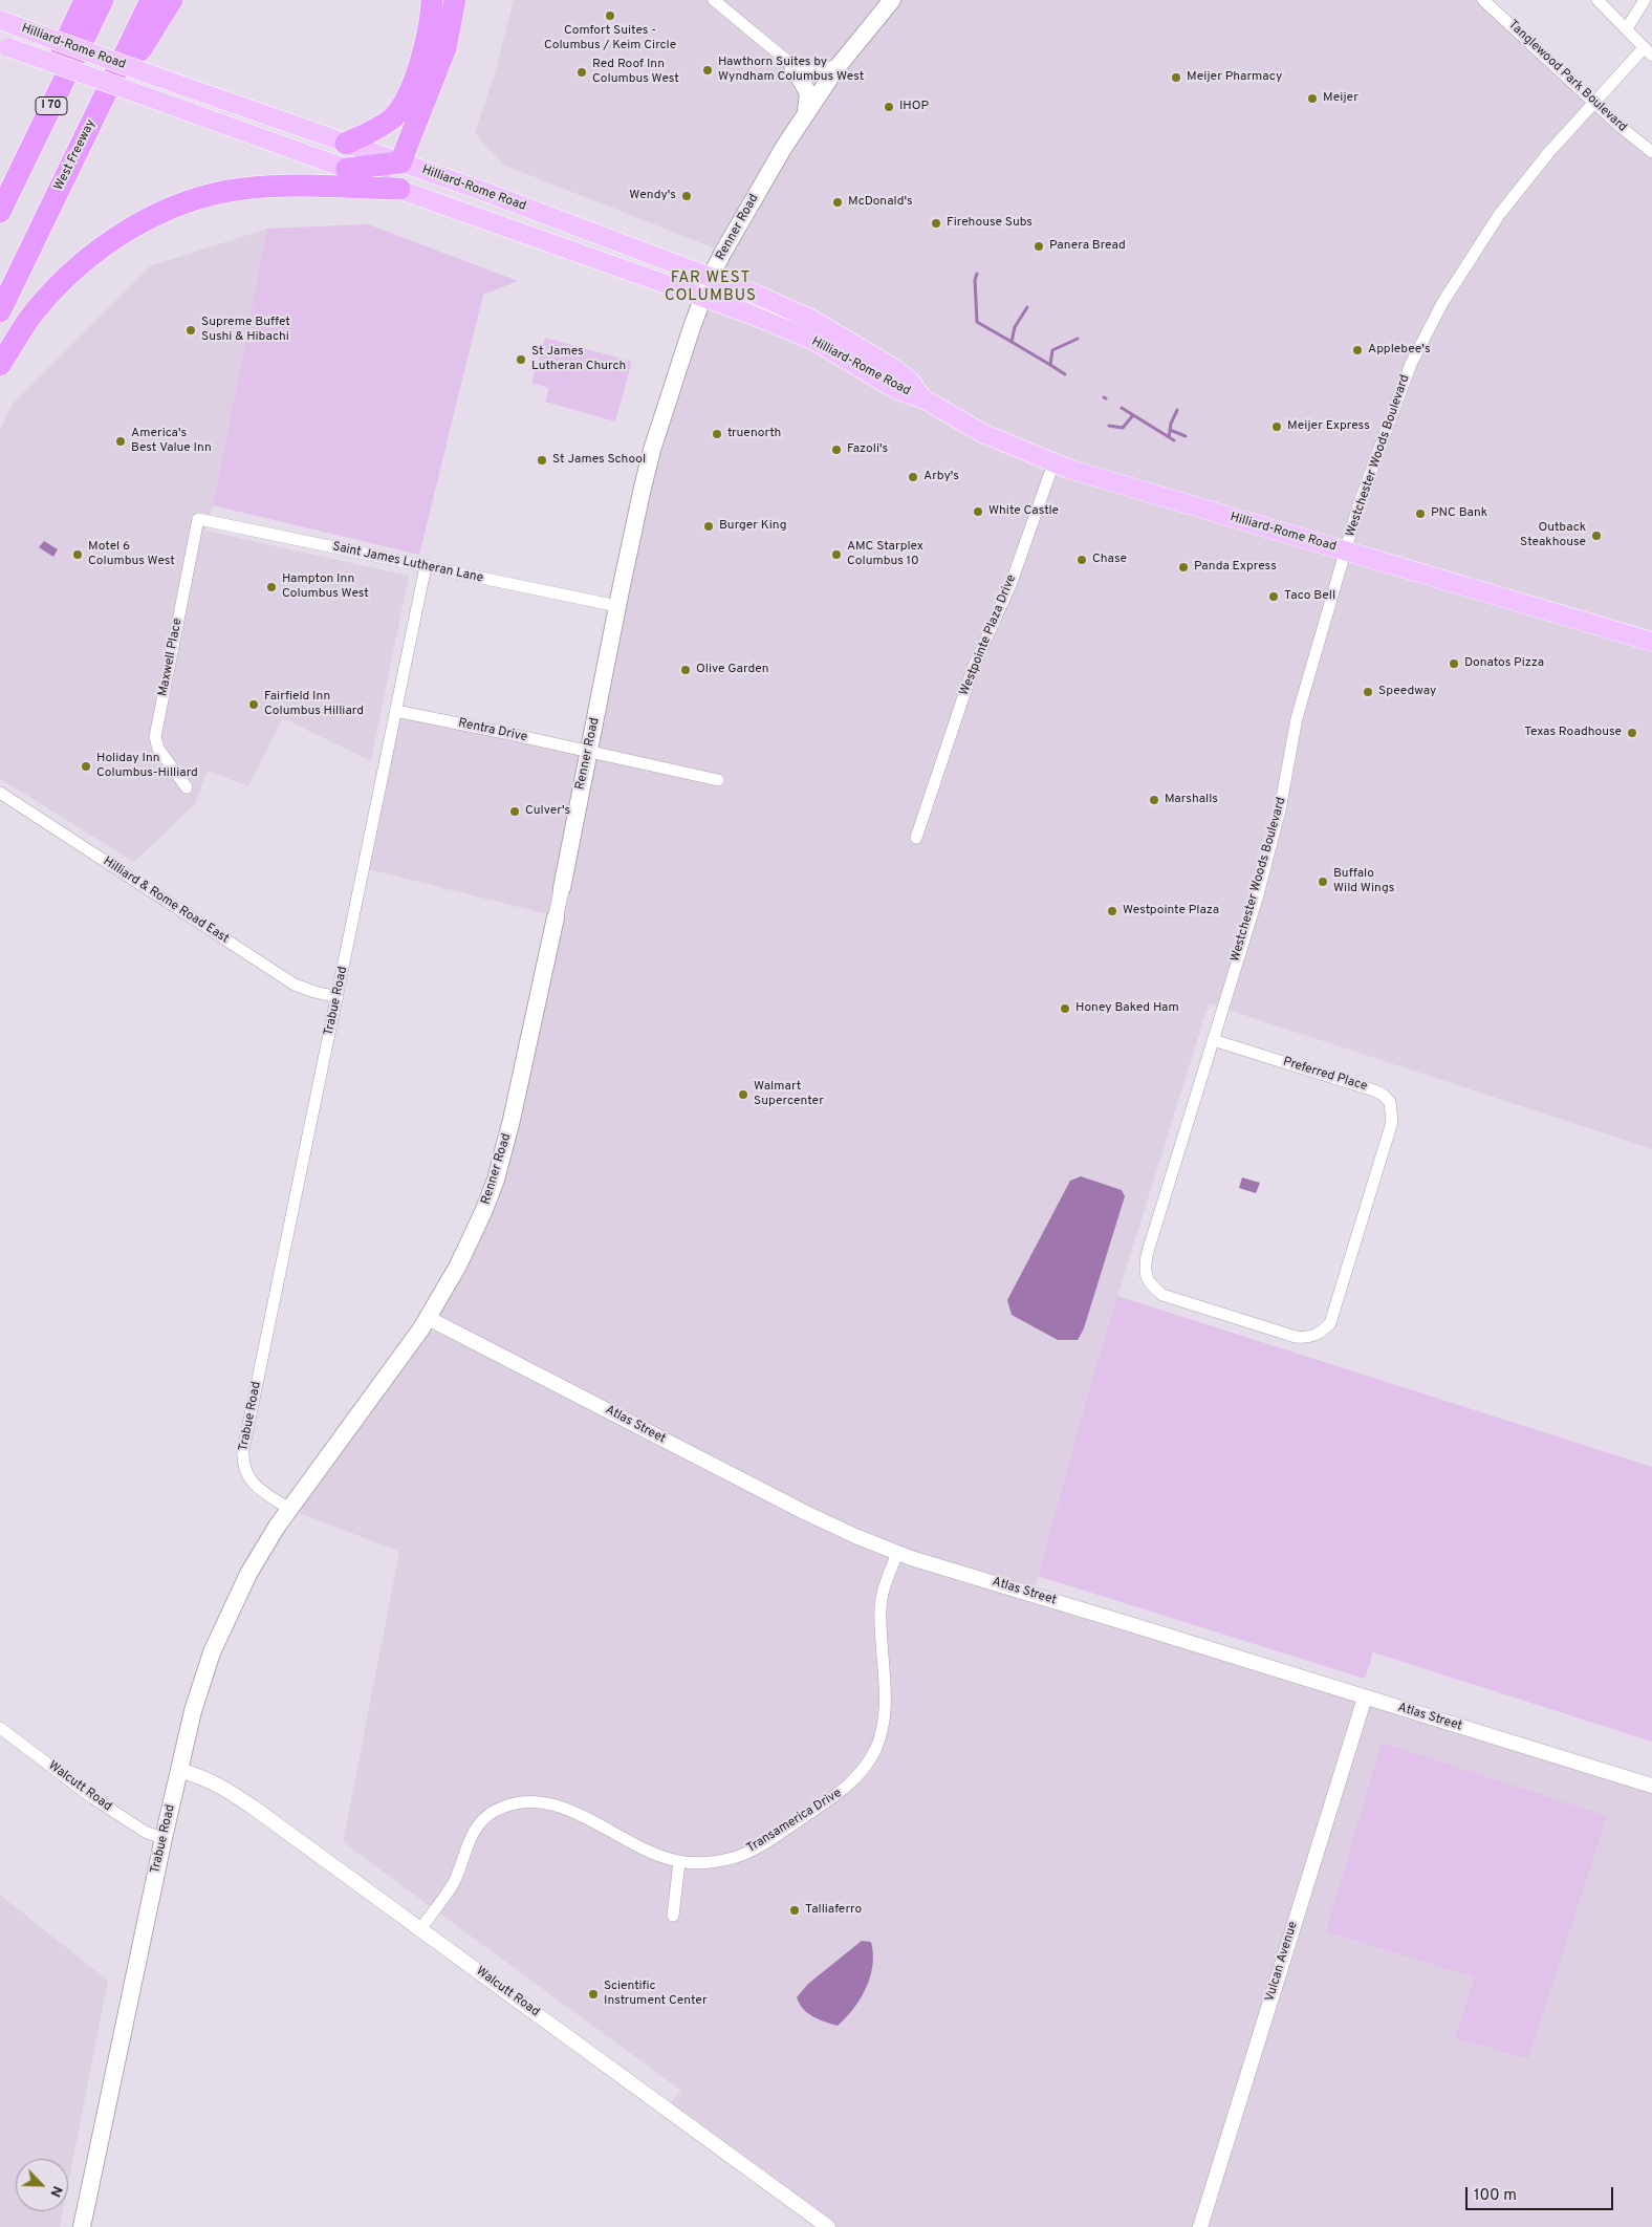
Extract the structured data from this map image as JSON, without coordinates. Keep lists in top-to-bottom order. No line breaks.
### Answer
{"streets":{"highway":["I 70","West Freeway"],"main road":["Hilliard-Rome Road","Renner Road","Trabue Road"],"street":["Tanglewood Park Boulevard","Westchester Woods Boulevard","Saint James Lutheran Lane","Westpointe Plaza Drive","Maxwell Place","Rentra Drive","Hilliard & Rome Road East","Preferred Place","Atlas Street","Walcutt Road","Transamerica Drive","Vulcan Avenue"]},"crossings":[["Hilliard-Rome Road","Renner Road"],["Hilliard-Rome Road","Westchester Woods Boulevard"],["Hilliard-Rome Road","Westpointe Plaza Drive"],["Tanglewood Park Boulevard","Westchester Woods Boulevard"],["Renner Road","Saint James Lutheran Lane"],["Renner Road","Rentra Drive"],["Renner Road","Trabue Road"],["Renner Road","Atlas Street"],["Westchester Woods Boulevard","Preferred Place"],["Saint James Lutheran Lane","Maxwell Place"],["Saint James Lutheran Lane","Trabue Road"],["Rentra Drive","Trabue Road"],["Hilliard & Rome Road East","Trabue Road"],["Trabue Road","Walcutt Road"],["Atlas Street","Transamerica Drive"],["Atlas Street","Vulcan Avenue"],["Walcutt Road","Transamerica Drive"]],"districts":["FAR WEST COLUMBUS"],"places":["Comfort Suites - Columbus / Keim Circle","Hawthorn Suites by Wyndham Columbus West","Red Roof Inn Columbus West","Meijer Pharmacy","Meijer","IHOP","Wendy's","McDonald's","Firehouse Subs","Panera Bread","Supreme Buffet Sushi & Hibachi","Applebee's","St James Lutheran Church","Meijer Express","truenorth","America's Best Value Inn","Fazoli's","St James School","Arby's","White Castle","PNC Bank","Burger King","Outback Steakhouse","Motel 6 Columbus West","AMC Starplex Columbus 10","Chase","Panda Express","Hampton Inn Columbus West","Taco Bell","Donatos Pizza","Olive Garden","Speedway","Fairfield Inn Columbus Hilliard","Texas Roadhouse","Holiday Inn Columbus-Hilliard","Marshalls","Culver's","Buffalo Wild Wings","Westpointe Plaza","Honey Baked Ham","Walmart Supercenter","Talliaferro","Scientific Instrument Center"],"scale_bar":"100 m","north":"bottom right"}
